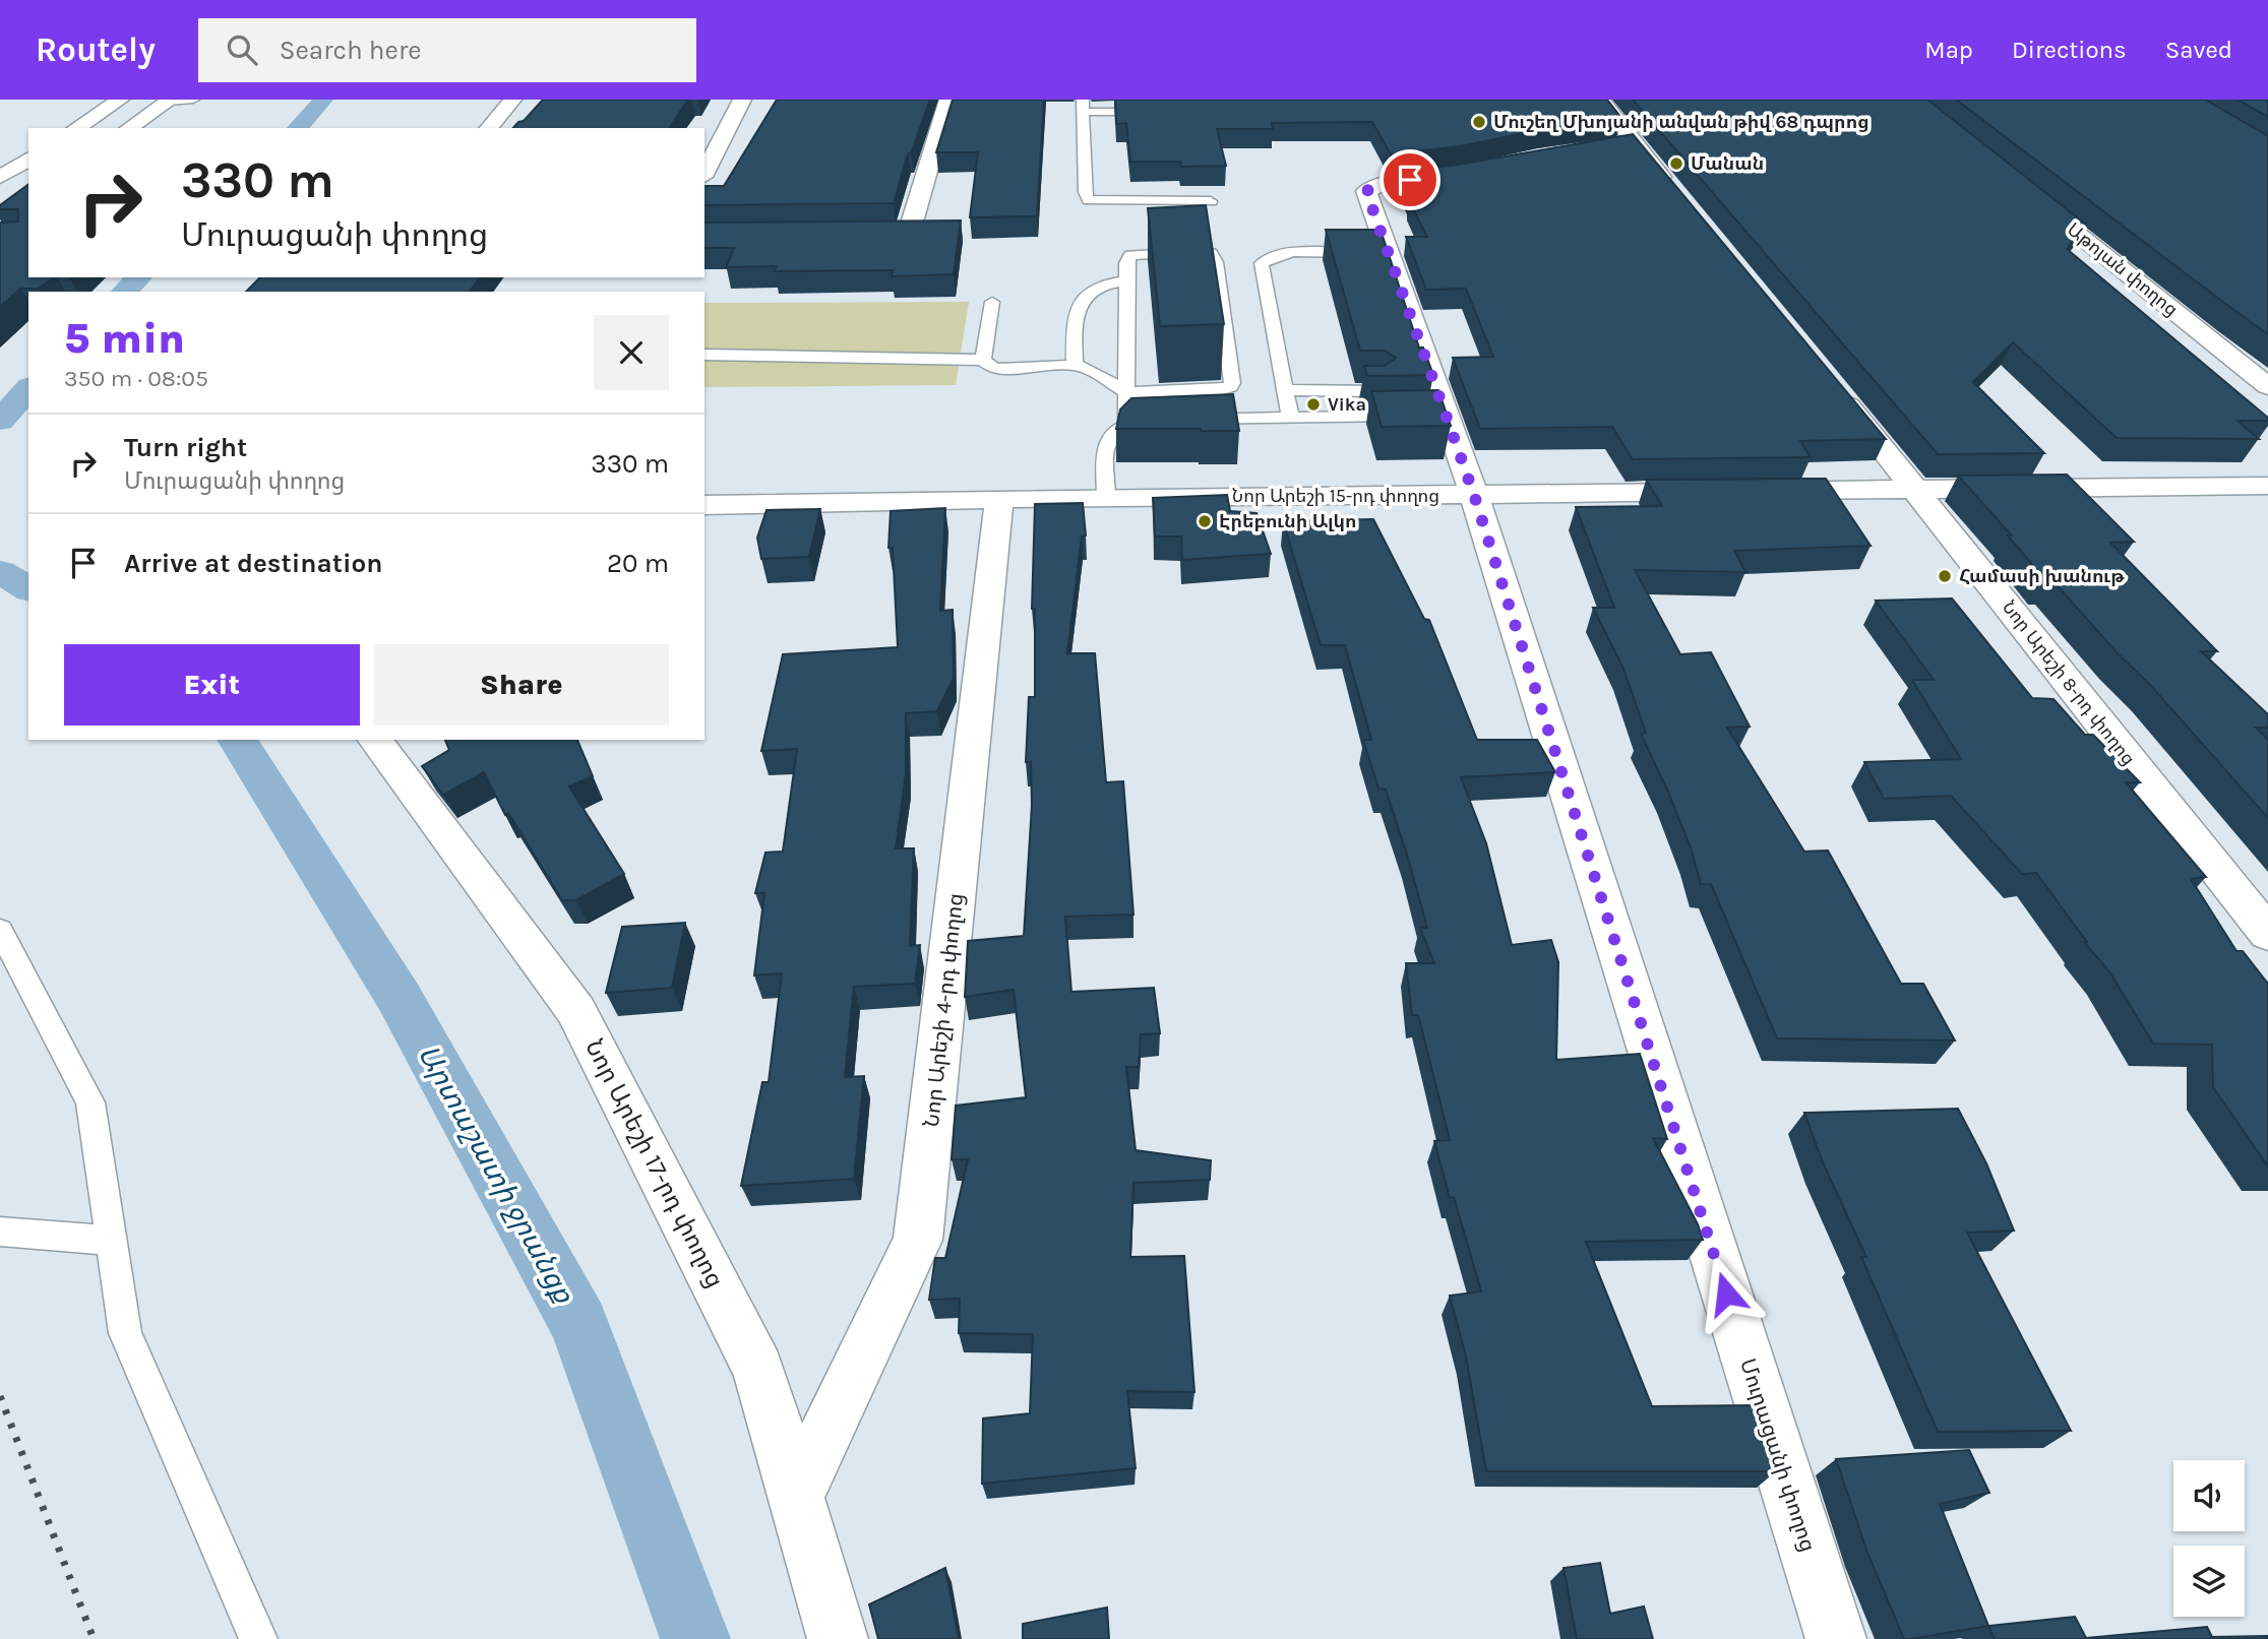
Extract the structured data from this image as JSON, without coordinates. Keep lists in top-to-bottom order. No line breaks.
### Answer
{"streets":{"street":["Աթոյան փողոց","Նոր Արեշի 15-րդ փողոց","Նոր Արեշի 8-րդ փողոց","Նոր Արեշի 4-րդ փողոց","Նոր Արեշի 17-րդ փողոց","Մուրացանի փողոց"]},"crossings":[["Նոր Արեշի 15-րդ փողոց","Նոր Արեշի 8-րդ փողոց"],["Նոր Արեշի 15-րդ փողոց","Նոր Արեշի 4-րդ փողոց"],["Նոր Արեշի 15-րդ փողոց","Մուրացանի փողոց"],["Նոր Արեշի 4-րդ փողոց","Նոր Արեշի 17-րդ փողոց"]],"water":["Արտաշատի ջրանցք"],"places":["Մուշեղ Մխոյանի անվան թիվ 68 դպրոց","Մանան","Vika","Էրեբունի Ալկո","Համասի խանութ"],"page":{"header":"Routely","search":"Search here","nav":["Map","Directions","Saved"],"turn":["330 m","Մուրացանի փողոց"],"heading":["5 min","350 m · 08:05"],"list":[{"name":"Turn right","note":"Մուրացանի փողոց","value":"330 m"},{"name":"Arrive at destination","value":"20 m"}],"buttons":["Exit","Share"]}}
